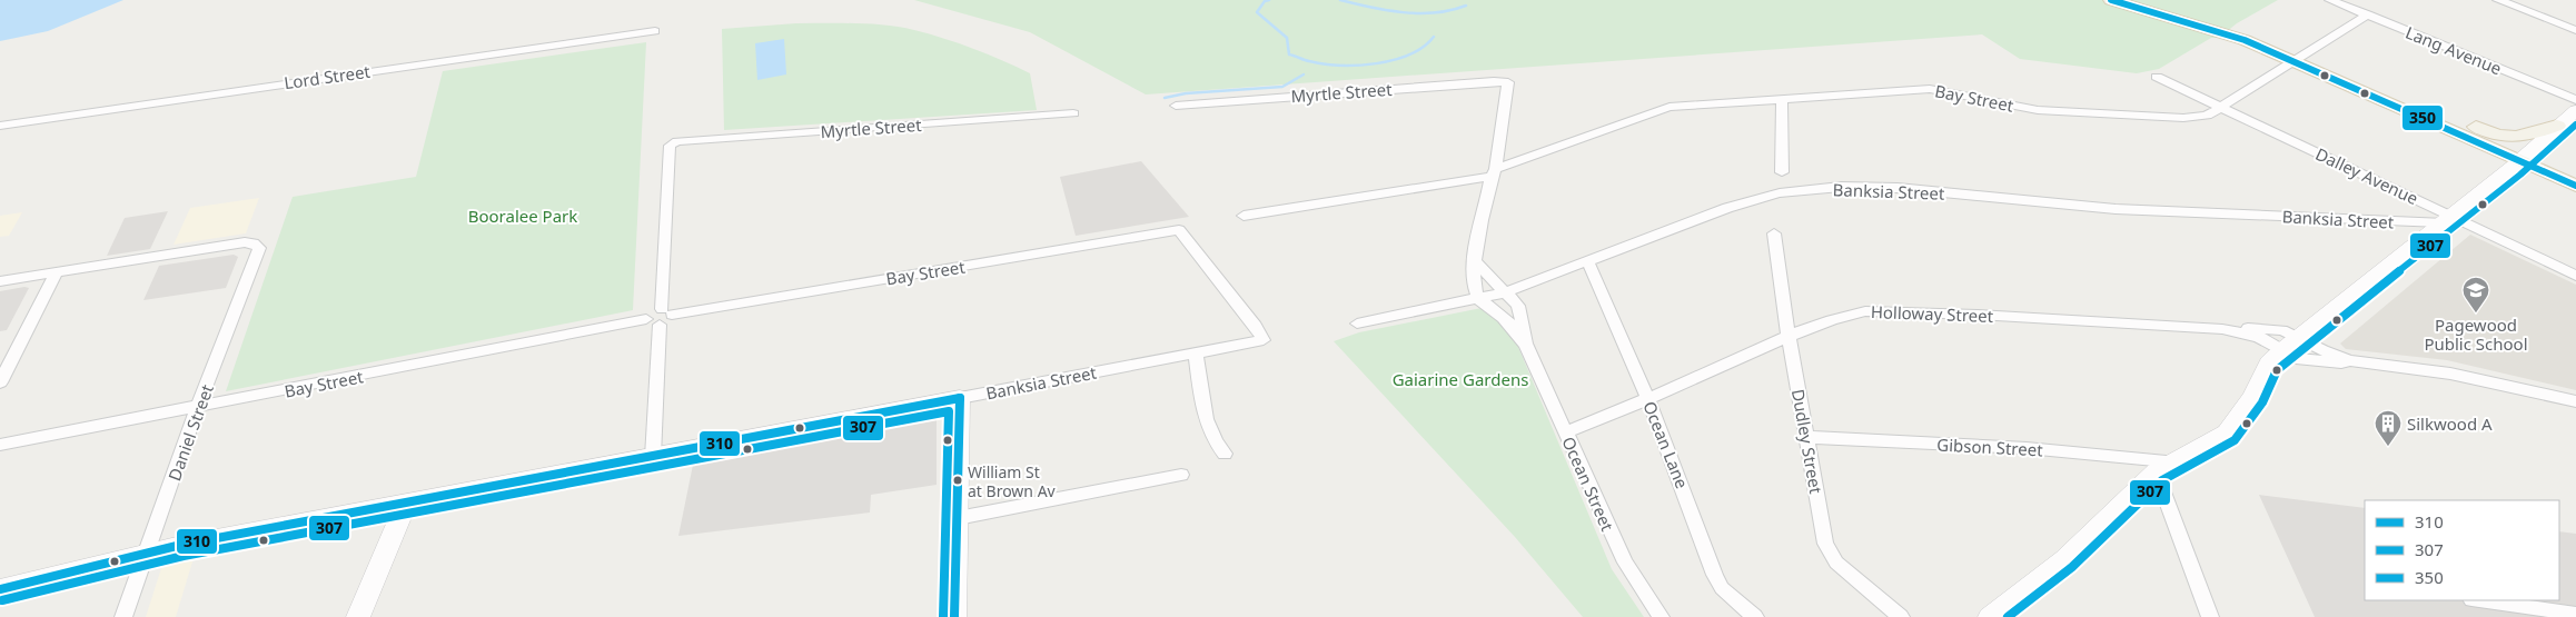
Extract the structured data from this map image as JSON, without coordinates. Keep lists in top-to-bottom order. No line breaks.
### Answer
{"streets":{"street":["Lang Avenue","Lord Street","Myrtle Street","Bay Street","Dalley Avenue","Banksia Street","Holloway Street","Daniel Street","Dudley Street","Ocean Lane","Gibson Street","Ocean Street"]},"crossings":[["Lang Avenue","Bay Street"],["Myrtle Street","Bay Street"],["Bay Street","Dalley Avenue"],["Bay Street","Banksia Street"],["Bay Street","Daniel Street"],["Dalley Avenue","Banksia Street"],["Banksia Street","Daniel Street"],["Banksia Street","Ocean Lane"],["Banksia Street","Ocean Street"],["Holloway Street","Dudley Street"],["Holloway Street","Ocean Lane"],["Holloway Street","Ocean Street"],["Dudley Street","Gibson Street"]],"parks":["Booralee Park","Gaiarine Gardens"],"places":{"school or university":["Pagewood Public School"],"building":["Silkwood A"],"other":["William St at Brown Av"]},"lines":["transit line 350","transit line 307","transit line 310"],"legend":["310","307","350"]}
